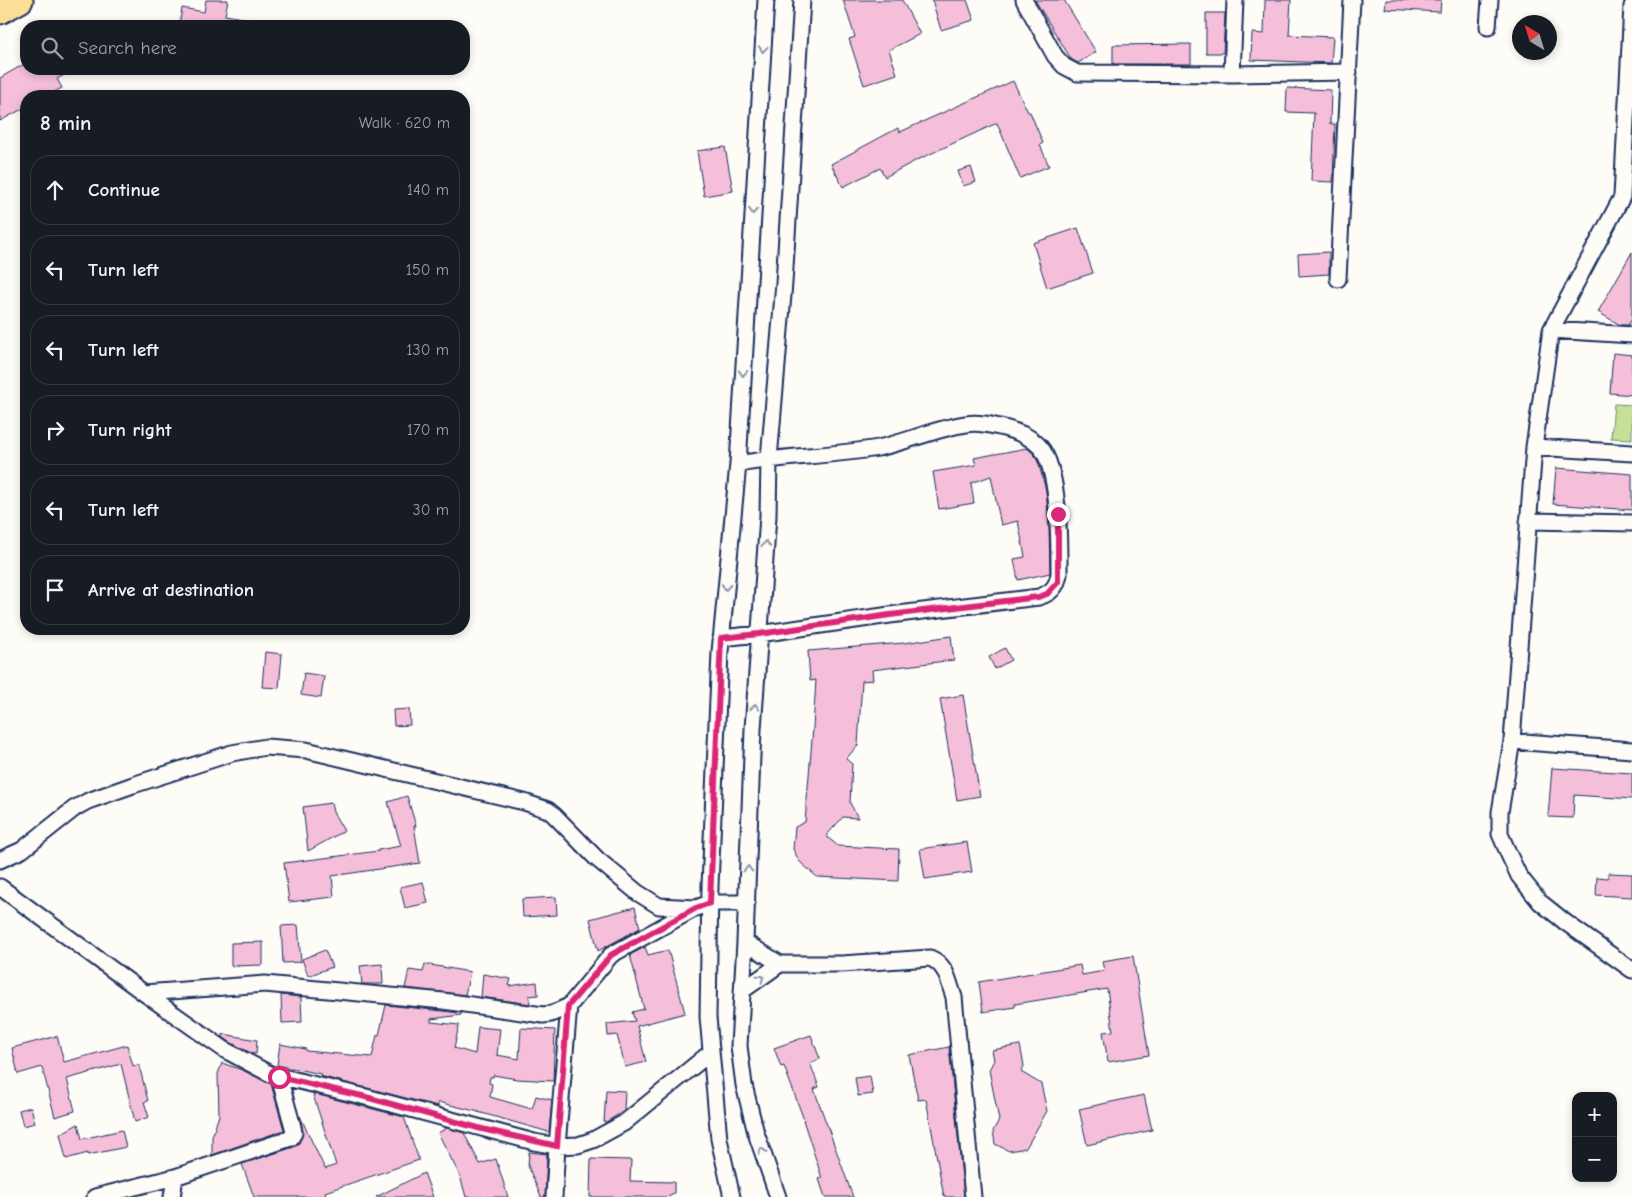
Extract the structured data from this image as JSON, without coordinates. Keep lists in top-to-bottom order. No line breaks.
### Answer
{"north":"top left","page":{"search":"Search here","heading":["8 min","Walk · 620 m"],"list":[["Continue","140 m"],["Turn left","150 m"],["Turn left","130 m"],["Turn right","170 m"],["Turn left","30 m"],"Arrive at destination"],"map_buttons":["+","−"]}}
